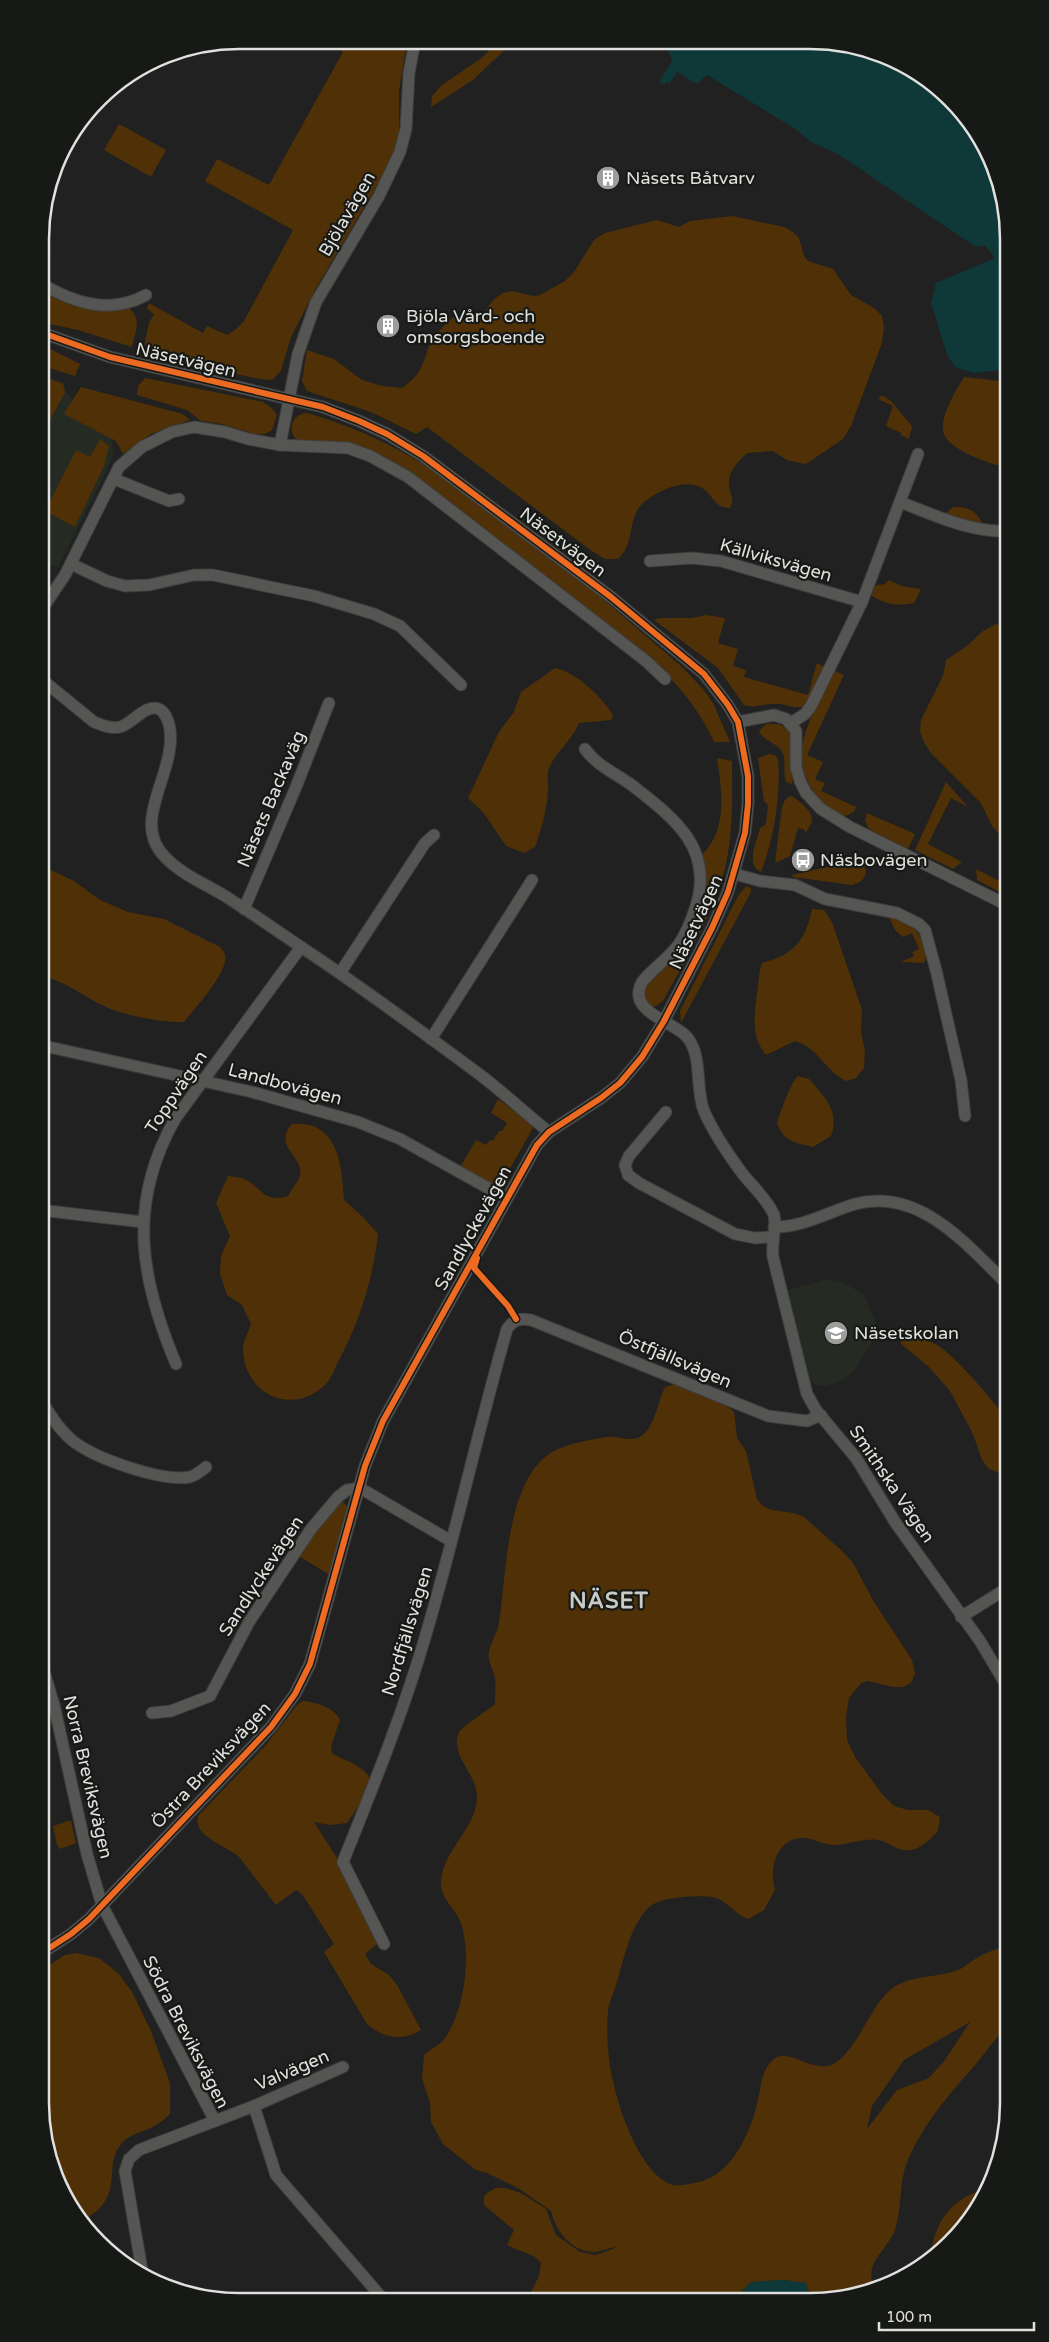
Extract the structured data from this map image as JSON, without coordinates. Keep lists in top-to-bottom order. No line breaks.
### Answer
{"streets":{"street":["Bjölavägen","Näsetvägen","Källviksvägen","Näsets Backaväg","Landbovägen","Toppvägen","Sandlyckevägen","Östfjällsvägen","Smithska Vägen","Nordfjällsvägen","Östra Breviksvägen","Norra Breviksvägen","Södra Breviksvägen","Valvägen"]},"crossings":[["Bjölavägen","Näsetvägen"],["Näsetvägen","Sandlyckevägen"],["Näsetvägen","Smithska Vägen"],["Landbovägen","Toppvägen"],["Landbovägen","Sandlyckevägen"],["Sandlyckevägen","Smithska Vägen"],["Sandlyckevägen","Östra Breviksvägen"],["Östfjällsvägen","Smithska Vägen"],["Östfjällsvägen","Nordfjällsvägen"],["Östra Breviksvägen","Norra Breviksvägen"],["Östra Breviksvägen","Södra Breviksvägen"],["Norra Breviksvägen","Södra Breviksvägen"],["Södra Breviksvägen","Valvägen"]],"districts":["NÄSET"],"places":{"building":["Näsets Båtvarv","Bjöla Vård- och omsorgsboende"],"bus stop":["Näsbovägen"],"school or university":["Näsetskolan"]},"scale_bar":"100 m"}
